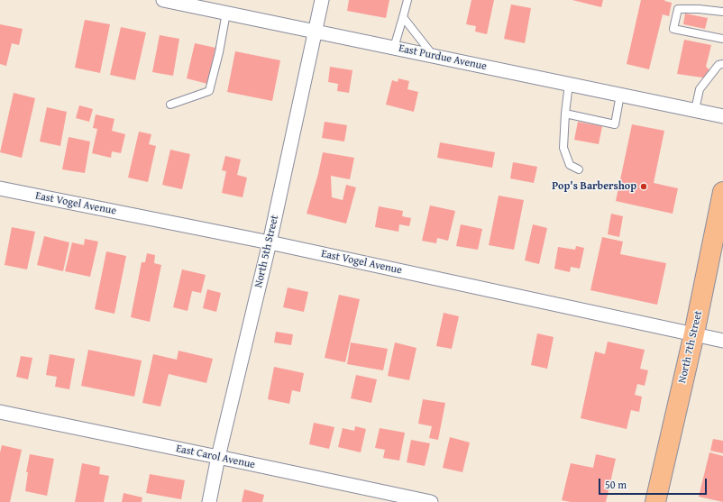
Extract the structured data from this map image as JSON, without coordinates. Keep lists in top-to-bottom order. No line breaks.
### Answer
{"streets":{"main road":["North 7th Street"],"street":["East Purdue Avenue","East Vogel Avenue","North 5th Street","East Carol Avenue"]},"crossings":[["East Purdue Avenue","North 5th Street"],["East Vogel Avenue","North 5th Street"],["East Vogel Avenue","North 7th Street"],["North 5th Street","East Carol Avenue"]],"places":["Pop's Barbershop"],"scale_bar":"50 m"}
